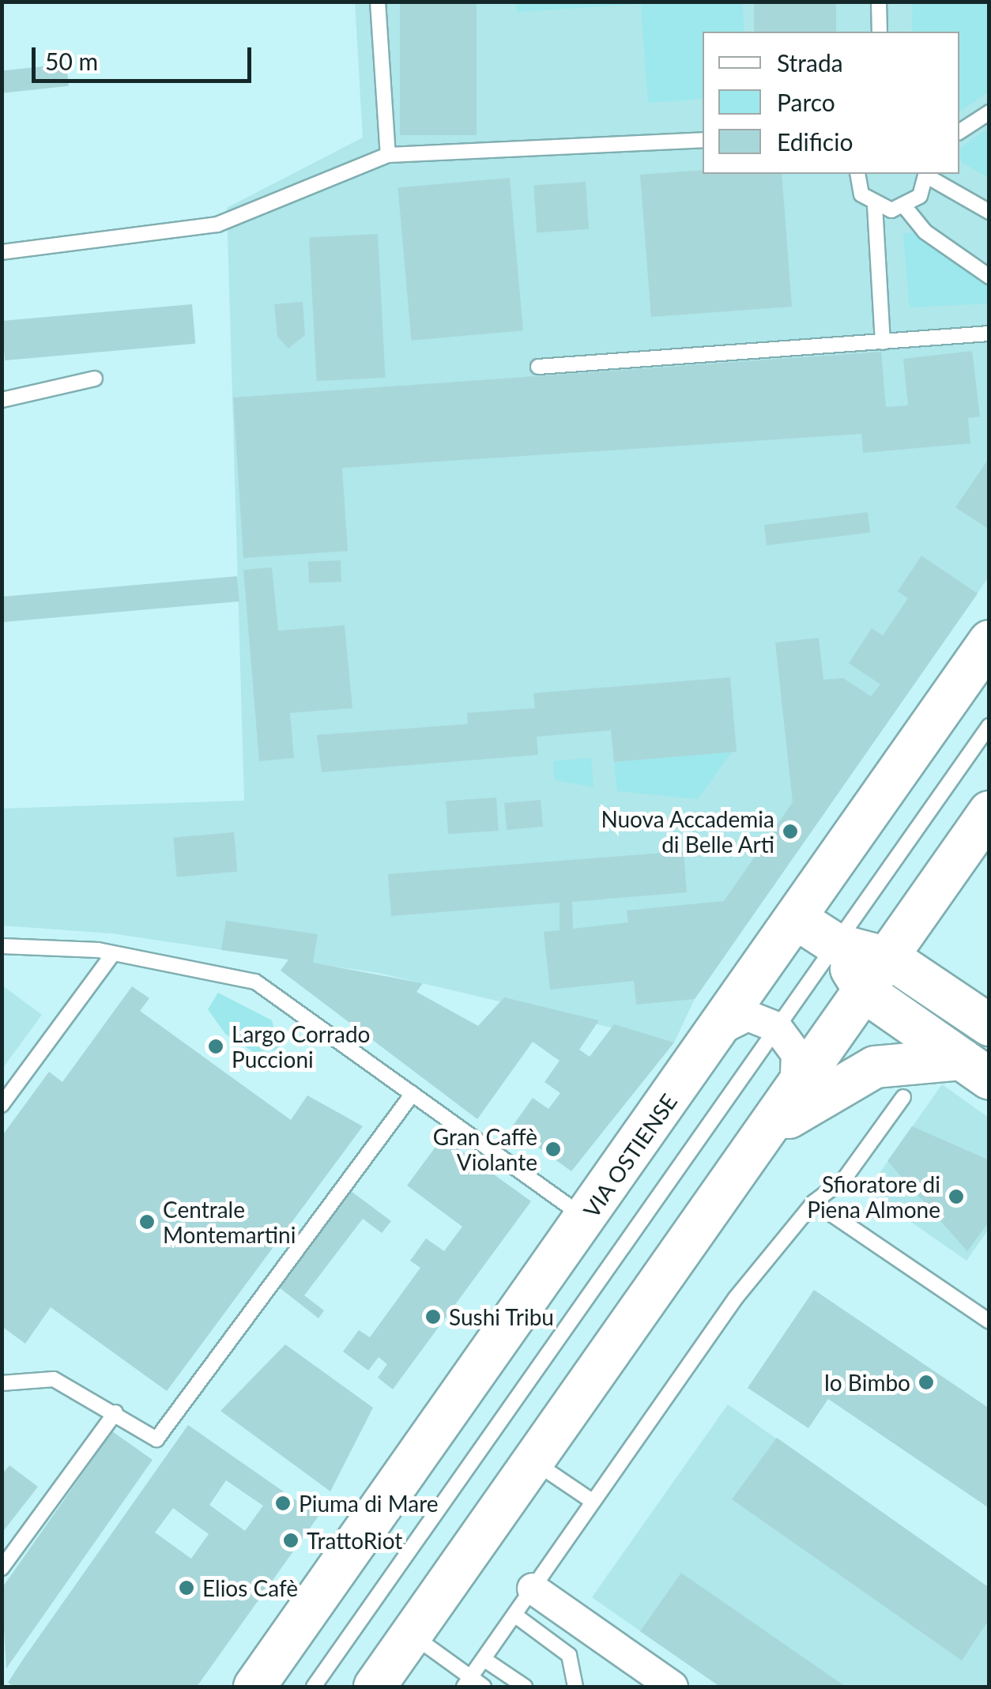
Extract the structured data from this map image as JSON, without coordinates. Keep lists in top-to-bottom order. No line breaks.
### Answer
{"streets":{"main road":["VIA OSTIENSE"]},"places":["Nuova Accademia di Belle Arti","Largo Corrado Puccioni","Gran Caffè Violante","Sfioratore di Piena Almone","Centrale Montemartini","Sushi Tribu","Io Bimbo","Piuma di Mare","TrattoRiot","Elios Cafè"],"legend":["Strada","Parco","Edificio"],"scale_bar":"50 m"}
